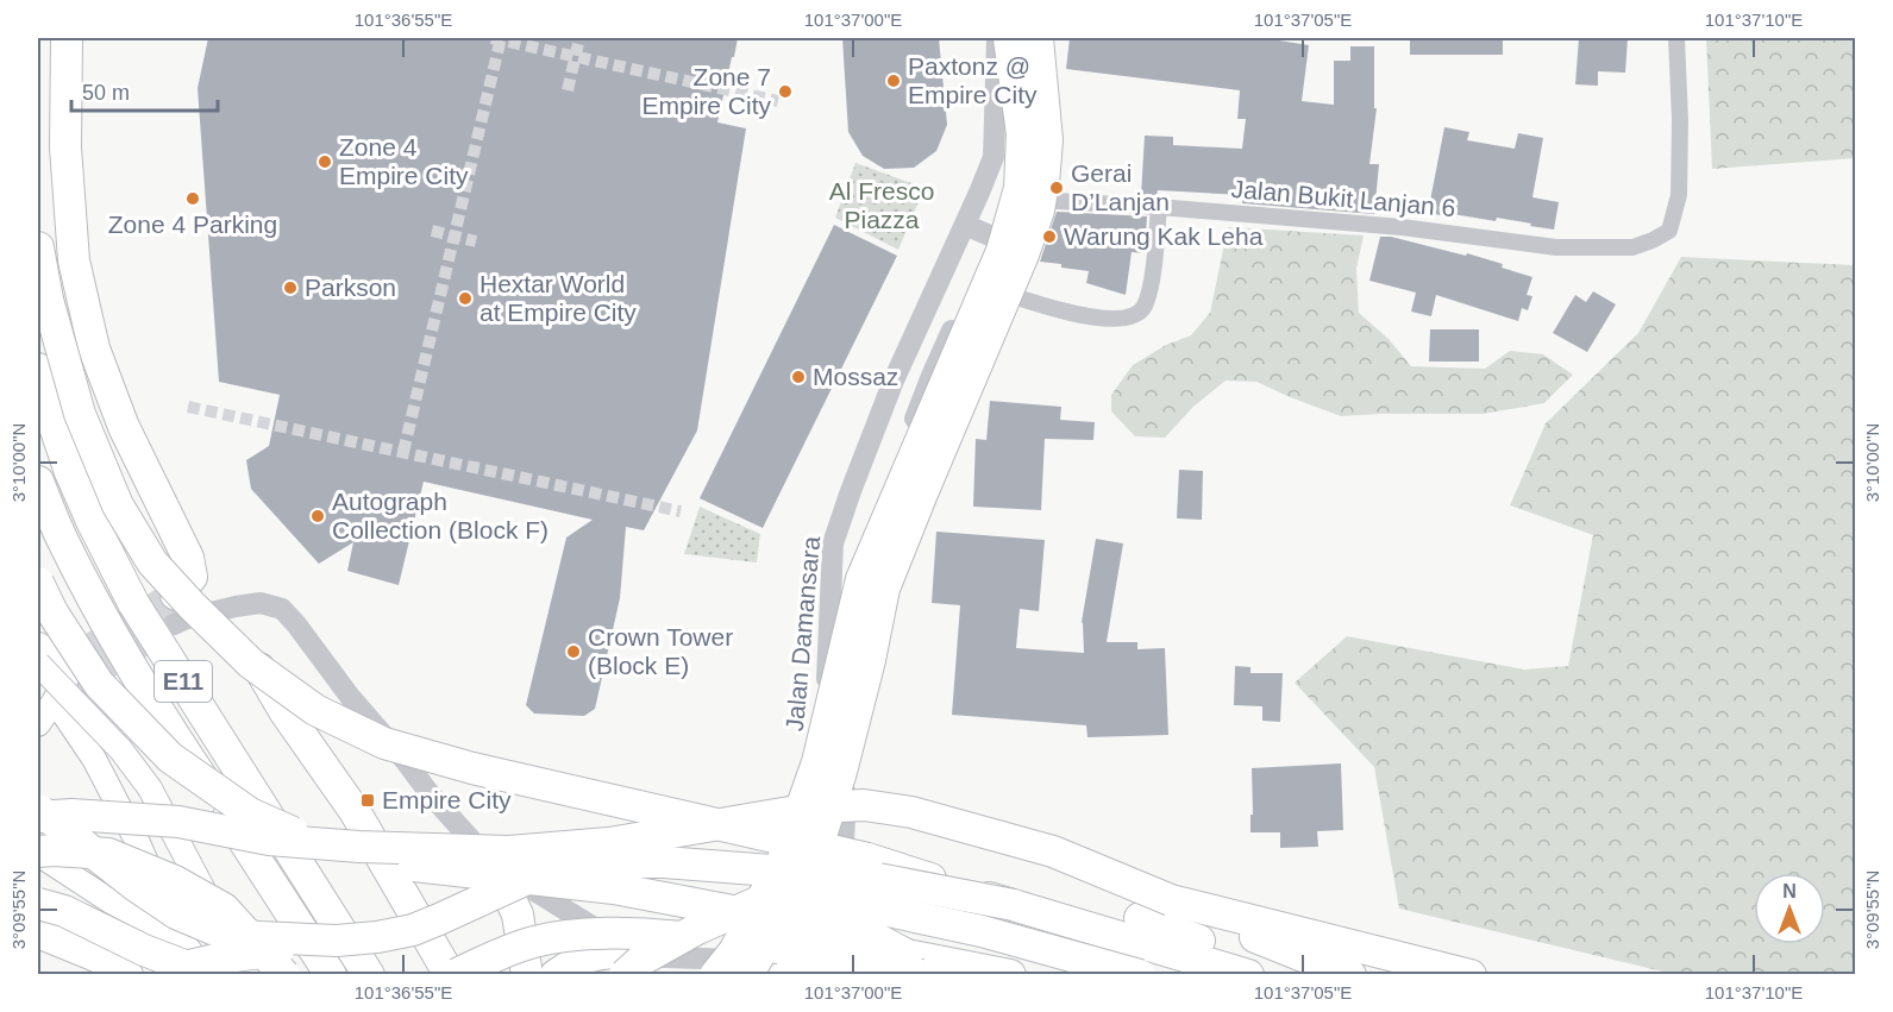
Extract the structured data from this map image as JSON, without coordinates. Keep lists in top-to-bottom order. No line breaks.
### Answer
{"streets":{"highway":["E11"],"street":["Jalan Bukit Lanjan 6","Jalan Damansara"]},"parks":["Al Fresco Piazza"],"places":{"other":["Paxtonz @ Empire City","Zone 7 Empire City","Zone 4 Empire City","Gerai D’Lanjan","Zone 4 Parking","Warung Kak Leha","Parkson","Hextar World at Empire City","Mossaz","Autograph Collection (Block F)","Crown Tower (Block E)"],"transit":["Empire City"]},"scale_bar":"50 m","north":"top","coordinates":["101°36'55\"E","101°37'00\"E","101°37'05\"E","101°37'10\"E","3°10'00\"N","3°09'55\"N"]}
